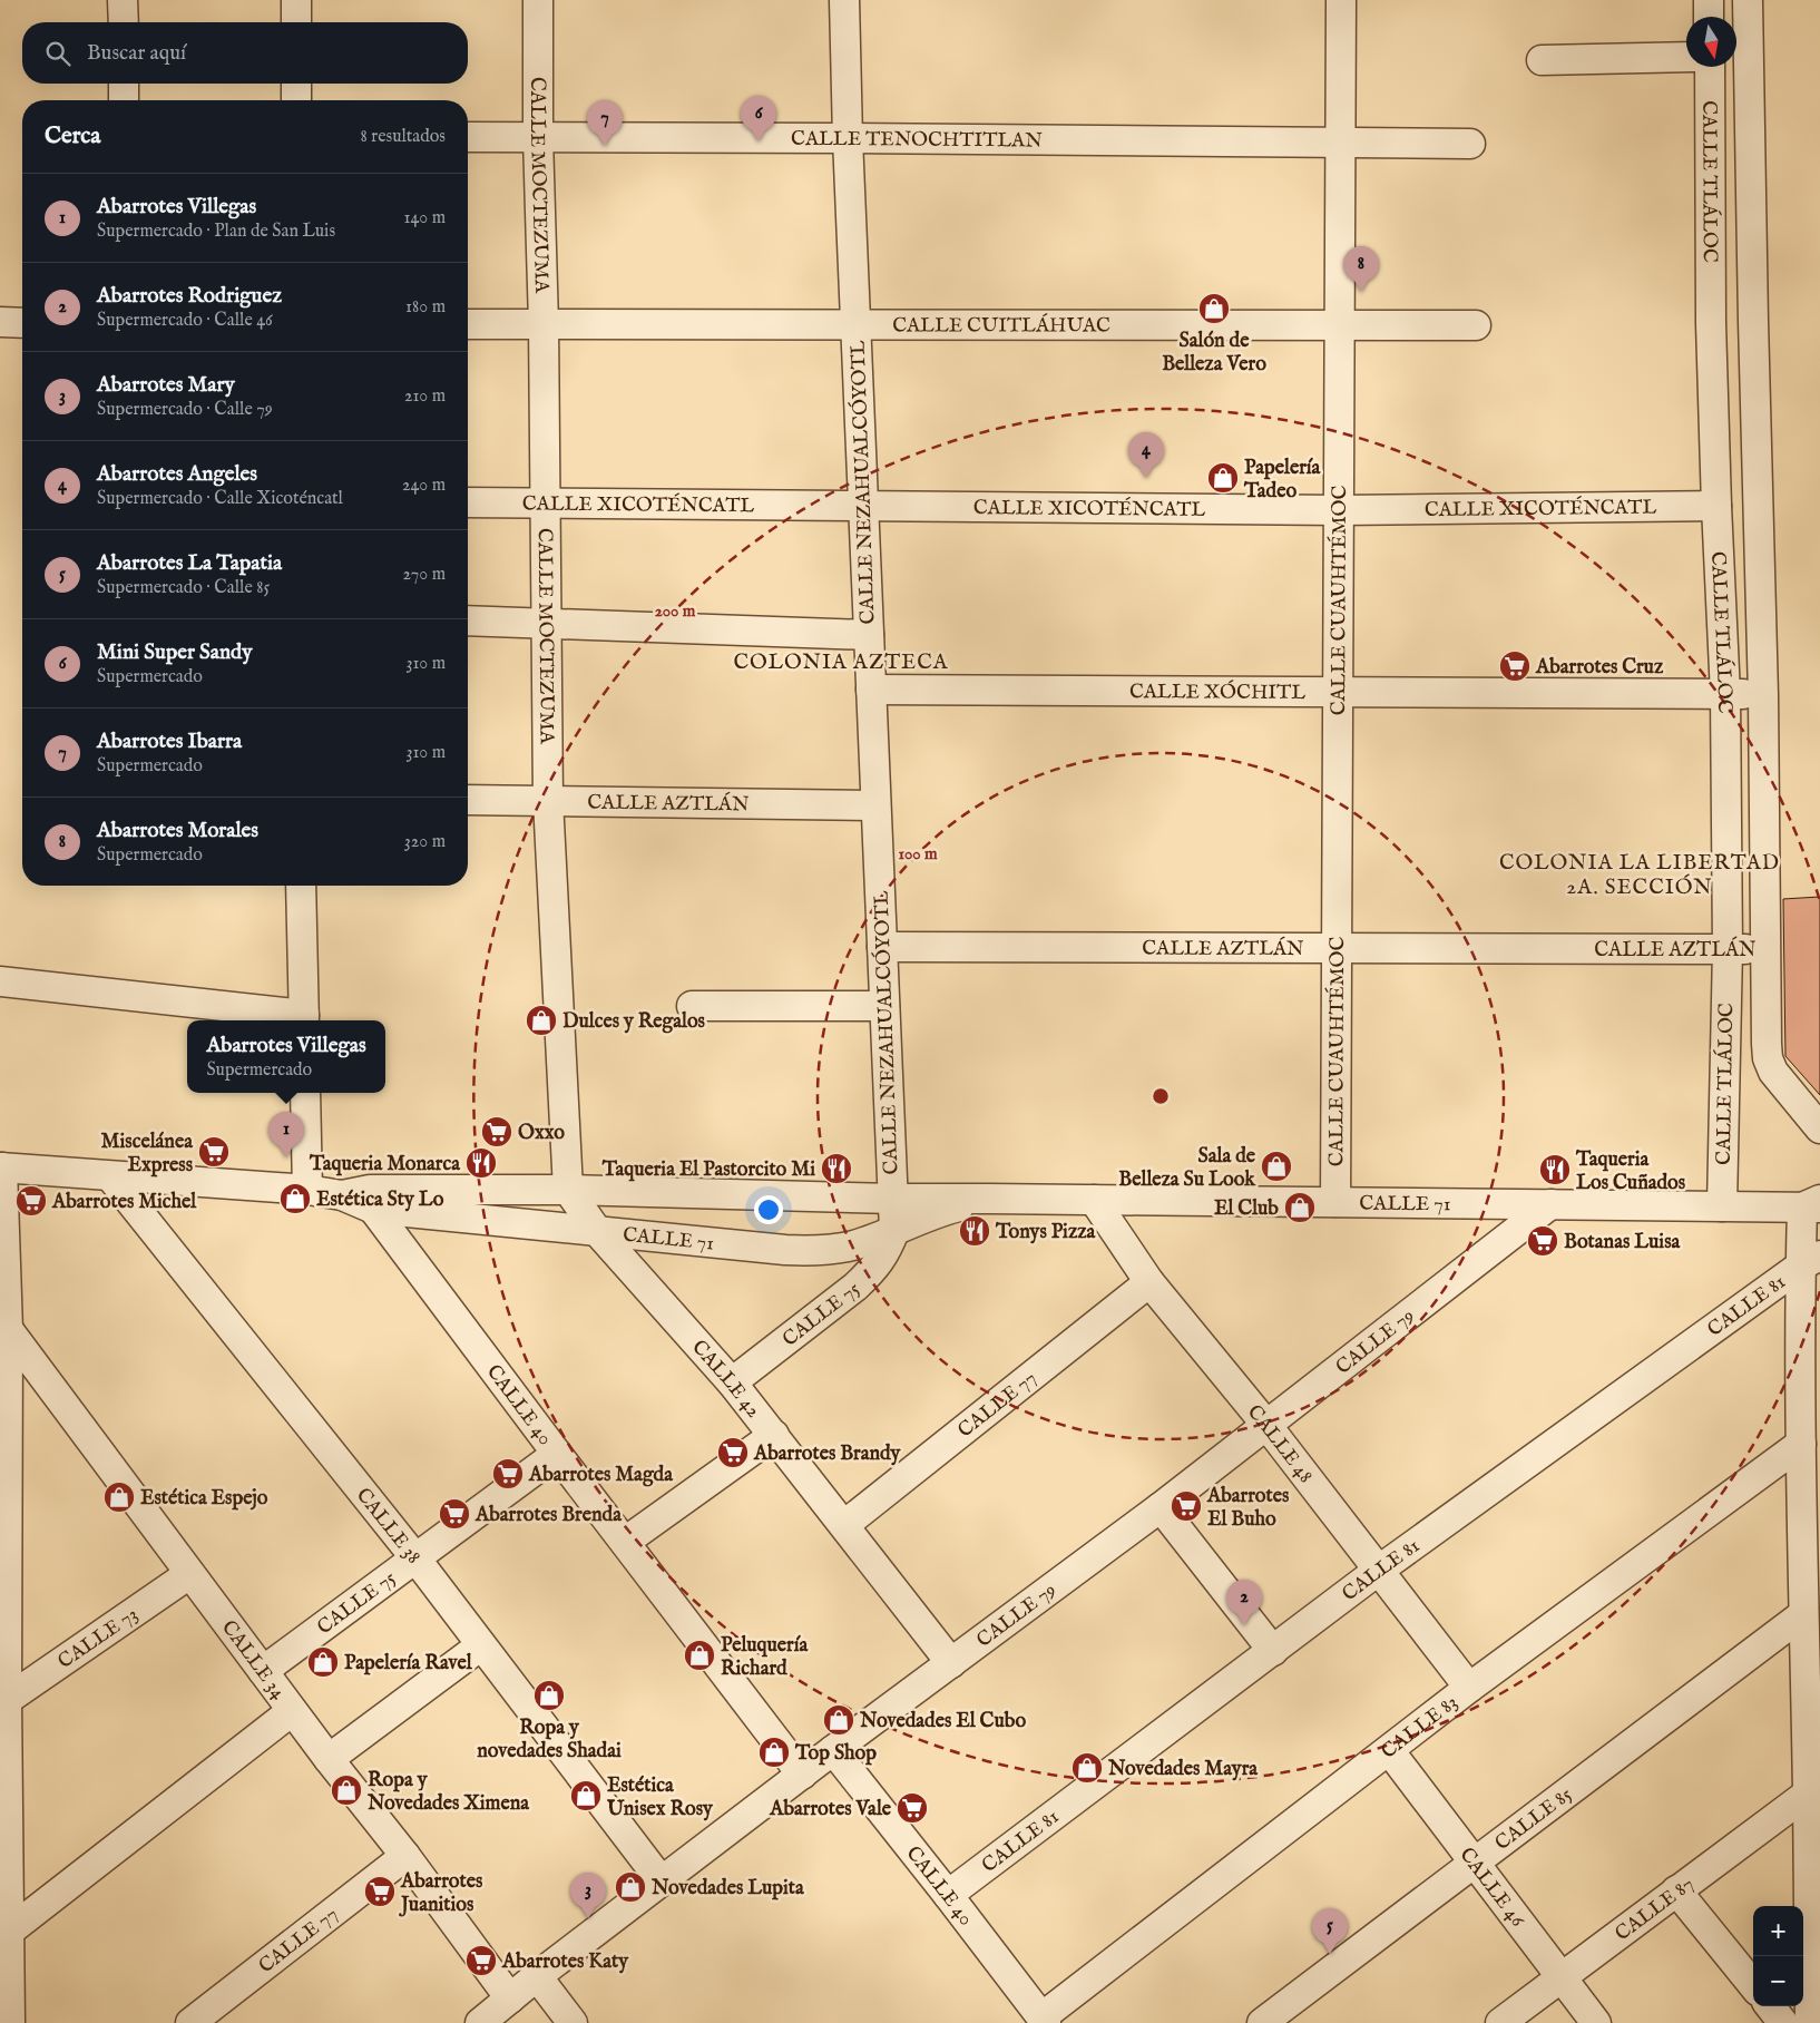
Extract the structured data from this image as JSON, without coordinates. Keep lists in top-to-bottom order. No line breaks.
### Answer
{"streets":{"street":["CALLE TENOCHTITLAN","CALLE TLÁLOC","CALLE MOCTEZUMA","CALLE CUITLÁHUAC","CALLE NEZAHUALCÓYOTL","CALLE XICOTÉNCATL","CALLE CUAUHTÉMOC","CALLE XÓCHITL","CALLE AZTLÁN","CALLE 71","CALLE 81","CALLE 75","CALLE 79","CALLE 42","CALLE 77","CALLE 40","CALLE 48","CALLE 38","CALLE 73","CALLE 34","CALLE 83","CALLE 85","CALLE 46","CALLE 87"]},"crossings":[["CALLE TENOCHTITLAN","CALLE MOCTEZUMA"],["CALLE TENOCHTITLAN","CALLE NEZAHUALCÓYOTL"],["CALLE TENOCHTITLAN","CALLE CUAUHTÉMOC"],["CALLE TLÁLOC","CALLE XICOTÉNCATL"],["CALLE TLÁLOC","CALLE XÓCHITL"],["CALLE TLÁLOC","CALLE AZTLÁN"],["CALLE TLÁLOC","CALLE 71"],["CALLE MOCTEZUMA","CALLE CUITLÁHUAC"],["CALLE MOCTEZUMA","CALLE XICOTÉNCATL"],["CALLE MOCTEZUMA","CALLE AZTLÁN"],["CALLE MOCTEZUMA","CALLE 71"],["CALLE CUITLÁHUAC","CALLE NEZAHUALCÓYOTL"],["CALLE CUITLÁHUAC","CALLE CUAUHTÉMOC"],["CALLE NEZAHUALCÓYOTL","CALLE XICOTÉNCATL"],["CALLE NEZAHUALCÓYOTL","CALLE XÓCHITL"],["CALLE NEZAHUALCÓYOTL","CALLE AZTLÁN"],["CALLE NEZAHUALCÓYOTL","CALLE 71"],["CALLE NEZAHUALCÓYOTL","CALLE 75"],["CALLE XICOTÉNCATL","CALLE CUAUHTÉMOC"],["CALLE CUAUHTÉMOC","CALLE XÓCHITL"],["CALLE CUAUHTÉMOC","CALLE AZTLÁN"],["CALLE CUAUHTÉMOC","CALLE 71"],["CALLE 71","CALLE 75"],["CALLE 71","CALLE 79"],["CALLE 71","CALLE 42"],["CALLE 71","CALLE 40"],["CALLE 71","CALLE 48"],["CALLE 71","CALLE 38"],["CALLE 81","CALLE 40"],["CALLE 81","CALLE 48"],["CALLE 75","CALLE 42"],["CALLE 75","CALLE 40"],["CALLE 75","CALLE 38"],["CALLE 75","CALLE 34"],["CALLE 79","CALLE 42"],["CALLE 79","CALLE 40"],["CALLE 79","CALLE 48"],["CALLE 79","CALLE 38"],["CALLE 79","CALLE 34"],["CALLE 42","CALLE 77"],["CALLE 77","CALLE 48"],["CALLE 77","CALLE 34"],["CALLE 40","CALLE 83"],["CALLE 48","CALLE 83"],["CALLE 73","CALLE 34"],["CALLE 83","CALLE 46"],["CALLE 85","CALLE 46"],["CALLE 46","CALLE 87"]],"districts":["COLONIA AZTECA","COLONIA LA LIBERTAD 2A. SECCIÓN"],"places":{"shop":["Salón de Belleza Vero","Papelería Tadeo","Dulces y Regalos","Sala de Belleza Su Look","Estética Sty Lo","El Club","Estética Espejo","Peluquería Richard","Papelería Ravel","Ropa y novedades Shadai","Novedades El Cubo","Top Shop","Novedades Mayra","Ropa y Novedades Ximena","Estética Unisex Rosy","Novedades Lupita"],"supermarket":["Abarrotes Cruz","Oxxo","Miscelánea Express","Abarrotes Michel","Botanas Luisa","Abarrotes Brandy","Abarrotes Magda","Abarrotes El Buho","Abarrotes Brenda","Abarrotes Vale","Abarrotes Juanitios","Abarrotes Katy"],"restaurant":["Taqueria Monarca","Taqueria El Pastorcito Mi","Taqueria Los Cuñados","Tonys Pizza"]},"north":"bottom","page":{"search":"Buscar aquí","pins":["6","7","8","4","1","2","3","5"],"heading":["Cerca","8 resultados"],"list":[{"mark":"1","name":"Abarrotes Villegas","note":"Supermercado · Plan de San Luis","value":"140 m"},{"mark":"2","name":"Abarrotes Rodriguez","note":"Supermercado · Calle 46","value":"180 m"},{"mark":"3","name":"Abarrotes Mary","note":"Supermercado · Calle 79","value":"210 m"},{"mark":"4","name":"Abarrotes Angeles","note":"Supermercado · Calle Xicoténcatl","value":"240 m"},{"mark":"5","name":"Abarrotes La Tapatia","note":"Supermercado · Calle 85","value":"270 m"},{"mark":"6","name":"Mini Super Sandy","note":"Supermercado","value":"310 m"},{"mark":"7","name":"Abarrotes Ibarra","note":"Supermercado","value":"310 m"},{"mark":"8","name":"Abarrotes Morales","note":"Supermercado","value":"320 m"}],"popup":["Abarrotes Villegas","Supermercado"],"map_buttons":["+","−"]},"rings":["200 m","100 m"]}
